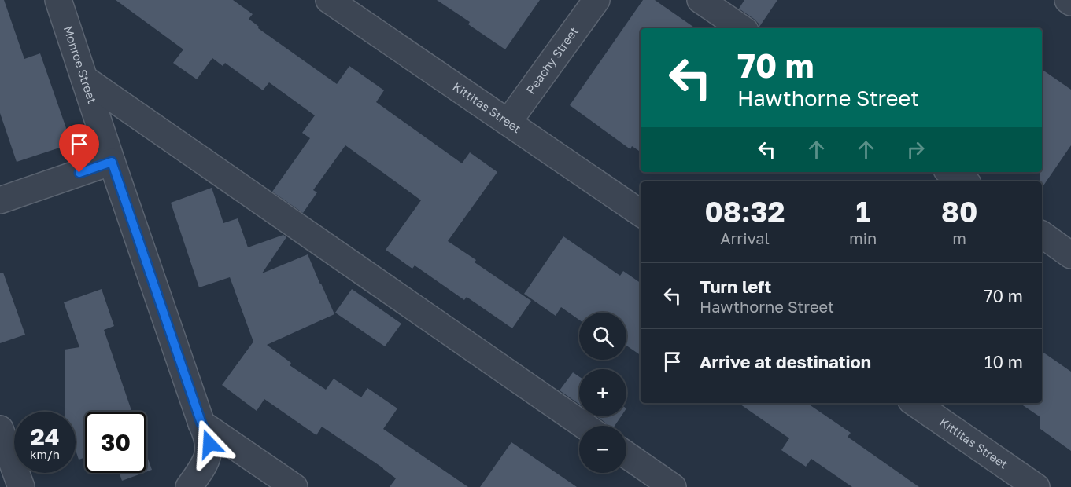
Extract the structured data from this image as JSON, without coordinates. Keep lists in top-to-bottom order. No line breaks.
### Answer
{"streets":{"street":["Peachy Street","Monroe Street","Kittitas Street"]},"crossings":[["Peachy Street","Kittitas Street"]],"page":{"turn":["70 m","Hawthorne Street"],"eta":["08:32","Arrival","1","min","80","m"],"list":[{"name":"Turn left","note":"Hawthorne Street","value":"70 m"},{"name":"Arrive at destination","value":"10 m"}],"map_buttons":["+","−"],"speed":"24 km/h","limit":"30"}}
